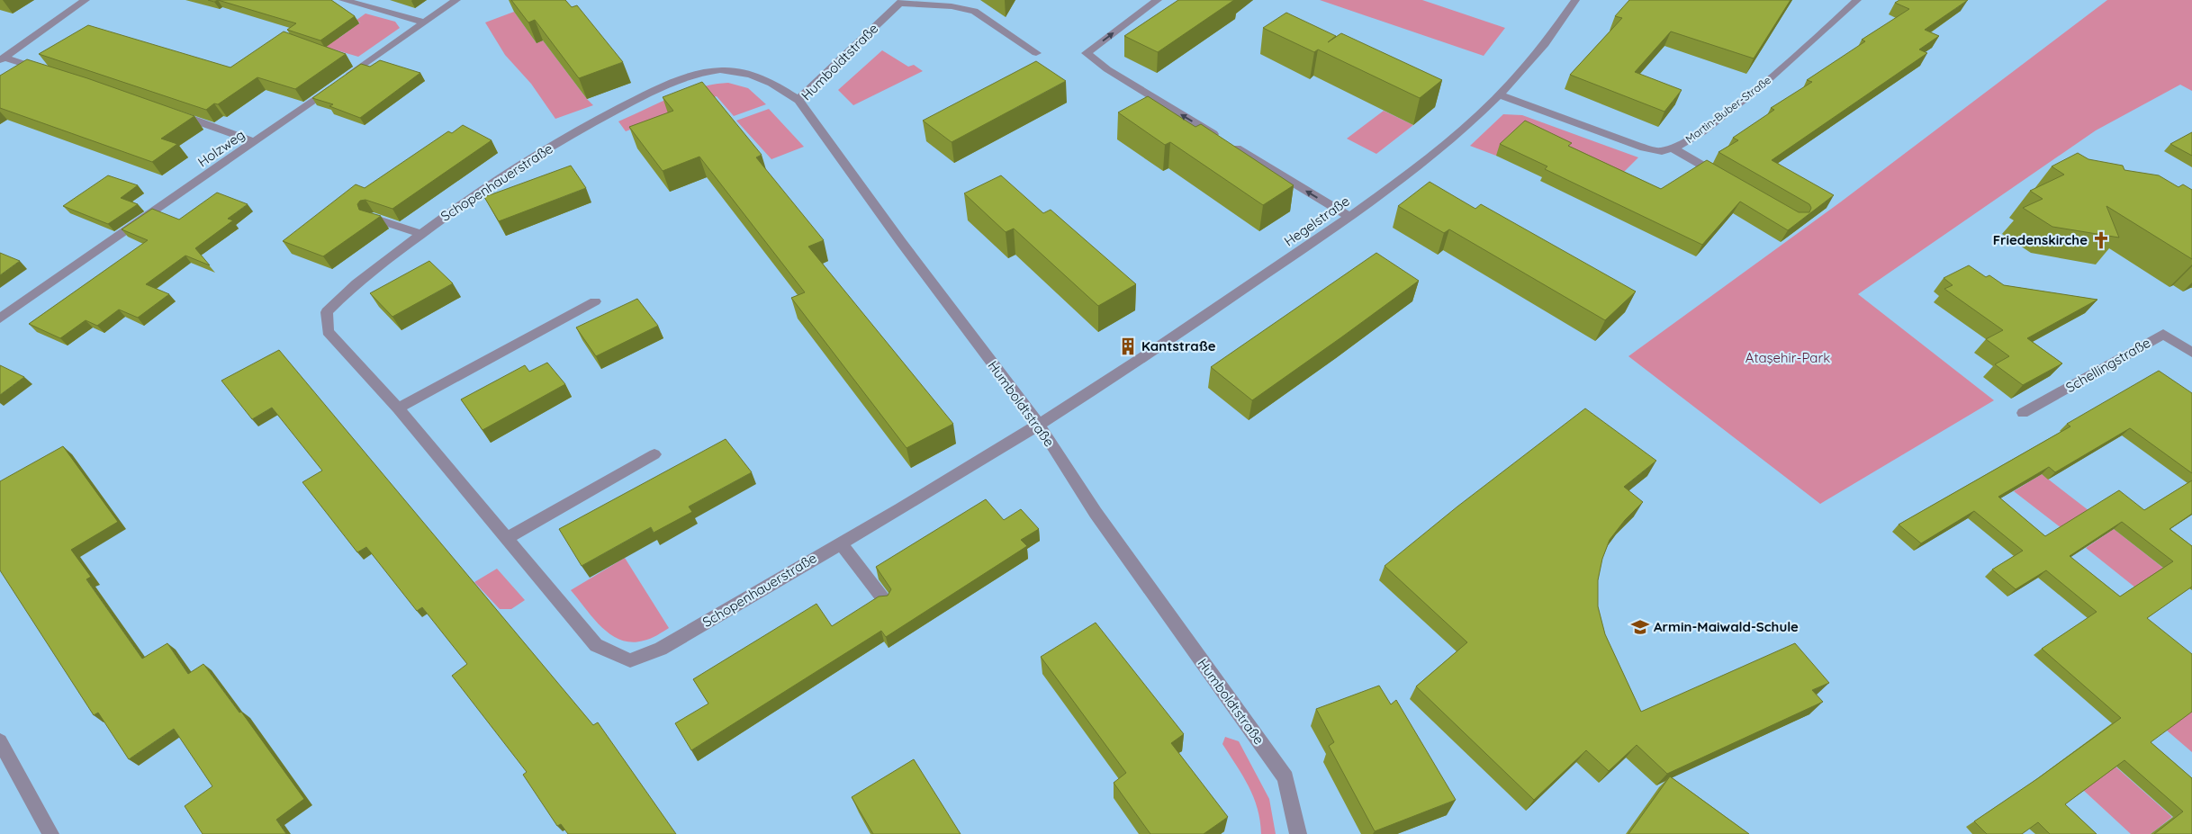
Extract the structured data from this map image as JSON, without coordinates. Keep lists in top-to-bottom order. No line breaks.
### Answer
{"streets":{"street":["Humboldtstraße","Martin-Buber-Straße","Holzweg","Schopenhauerstraße","Hegelstraße","Schellingstraße"]},"crossings":[["Humboldtstraße","Schopenhauerstraße"],["Humboldtstraße","Hegelstraße"],["Martin-Buber-Straße","Hegelstraße"],["Schopenhauerstraße","Hegelstraße"]],"parks":["Ataşehir-Park"],"places":{"church":["Friedenskirche"],"building":["Kantstraße"],"school or university":["Armin-Maiwald-Schule"]}}
